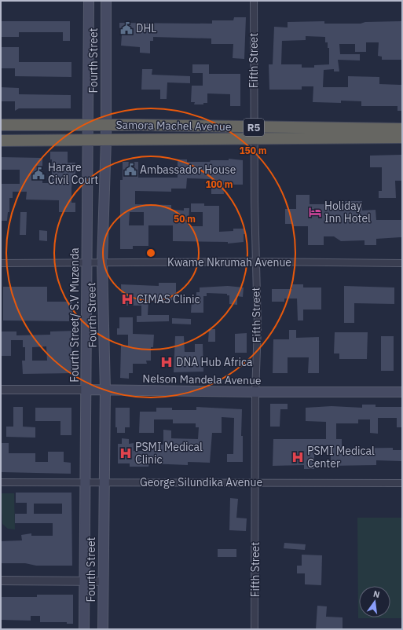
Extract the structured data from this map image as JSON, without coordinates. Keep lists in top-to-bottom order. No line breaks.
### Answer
{"streets":{"highway":["Samora Machel Avenue","R5"],"main road":["Fourth Street","Fourth Street/ S.V Muzenda","Nelson Mandela Avenue"],"street":["Fifth Street","Kwame Nkrumah Avenue","George Silundika Avenue"]},"crossings":[["Fourth Street","Samora Machel Avenue"],["Fourth Street","Kwame Nkrumah Avenue"],["Fourth Street","Nelson Mandela Avenue"],["Fourth Street","George Silundika Avenue"],["Fifth Street","Samora Machel Avenue"],["Fifth Street","Kwame Nkrumah Avenue"],["Fifth Street","Nelson Mandela Avenue"],["Fifth Street","George Silundika Avenue"],["Samora Machel Avenue","Fourth Street/ S.V Muzenda"],["Kwame Nkrumah Avenue","Fourth Street/ S.V Muzenda"],["Fourth Street/ S.V Muzenda","Nelson Mandela Avenue"],["Fourth Street/ S.V Muzenda","George Silundika Avenue"]],"places":{"public building":["DHL","Ambassador House","Harare Civil Court"],"hotel":["Holiday Inn Hotel"],"hospital":["CIMAS Clinic","DNA Hub Africa","PSMI Medical Clinic","PSMI Medical Center"]},"north":"top","rings":["150 m","100 m","50 m"]}
